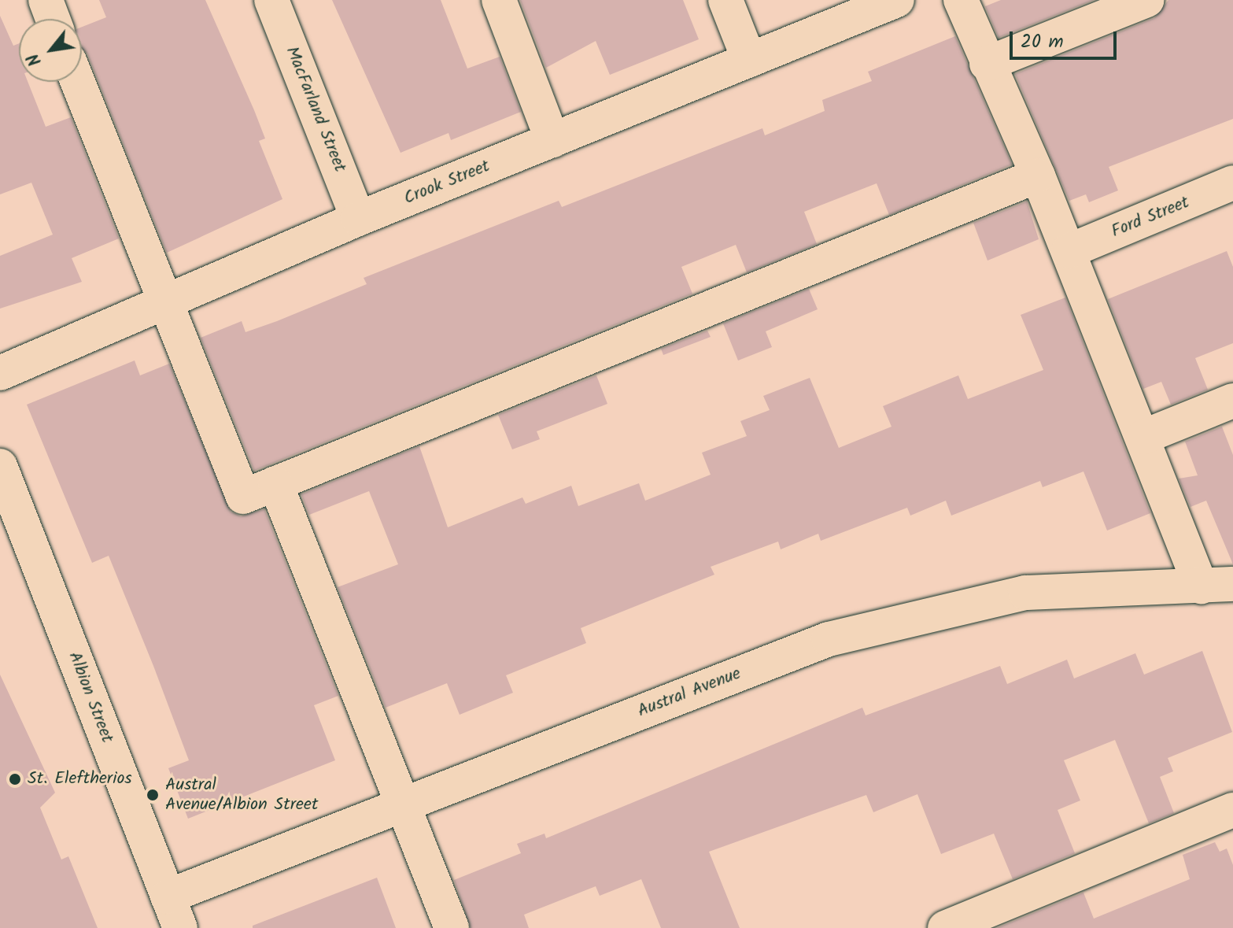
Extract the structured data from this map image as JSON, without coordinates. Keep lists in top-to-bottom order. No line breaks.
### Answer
{"streets":{"street":["MacFarland Street","Crook Street","Ford Street","Austral Avenue","Albion Street"]},"crossings":[["MacFarland Street","Crook Street"],["Austral Avenue","Albion Street"]],"places":["St. Eleftherios","Austral Avenue/Albion Street"],"scale_bar":"20 m","north":"bottom left"}
